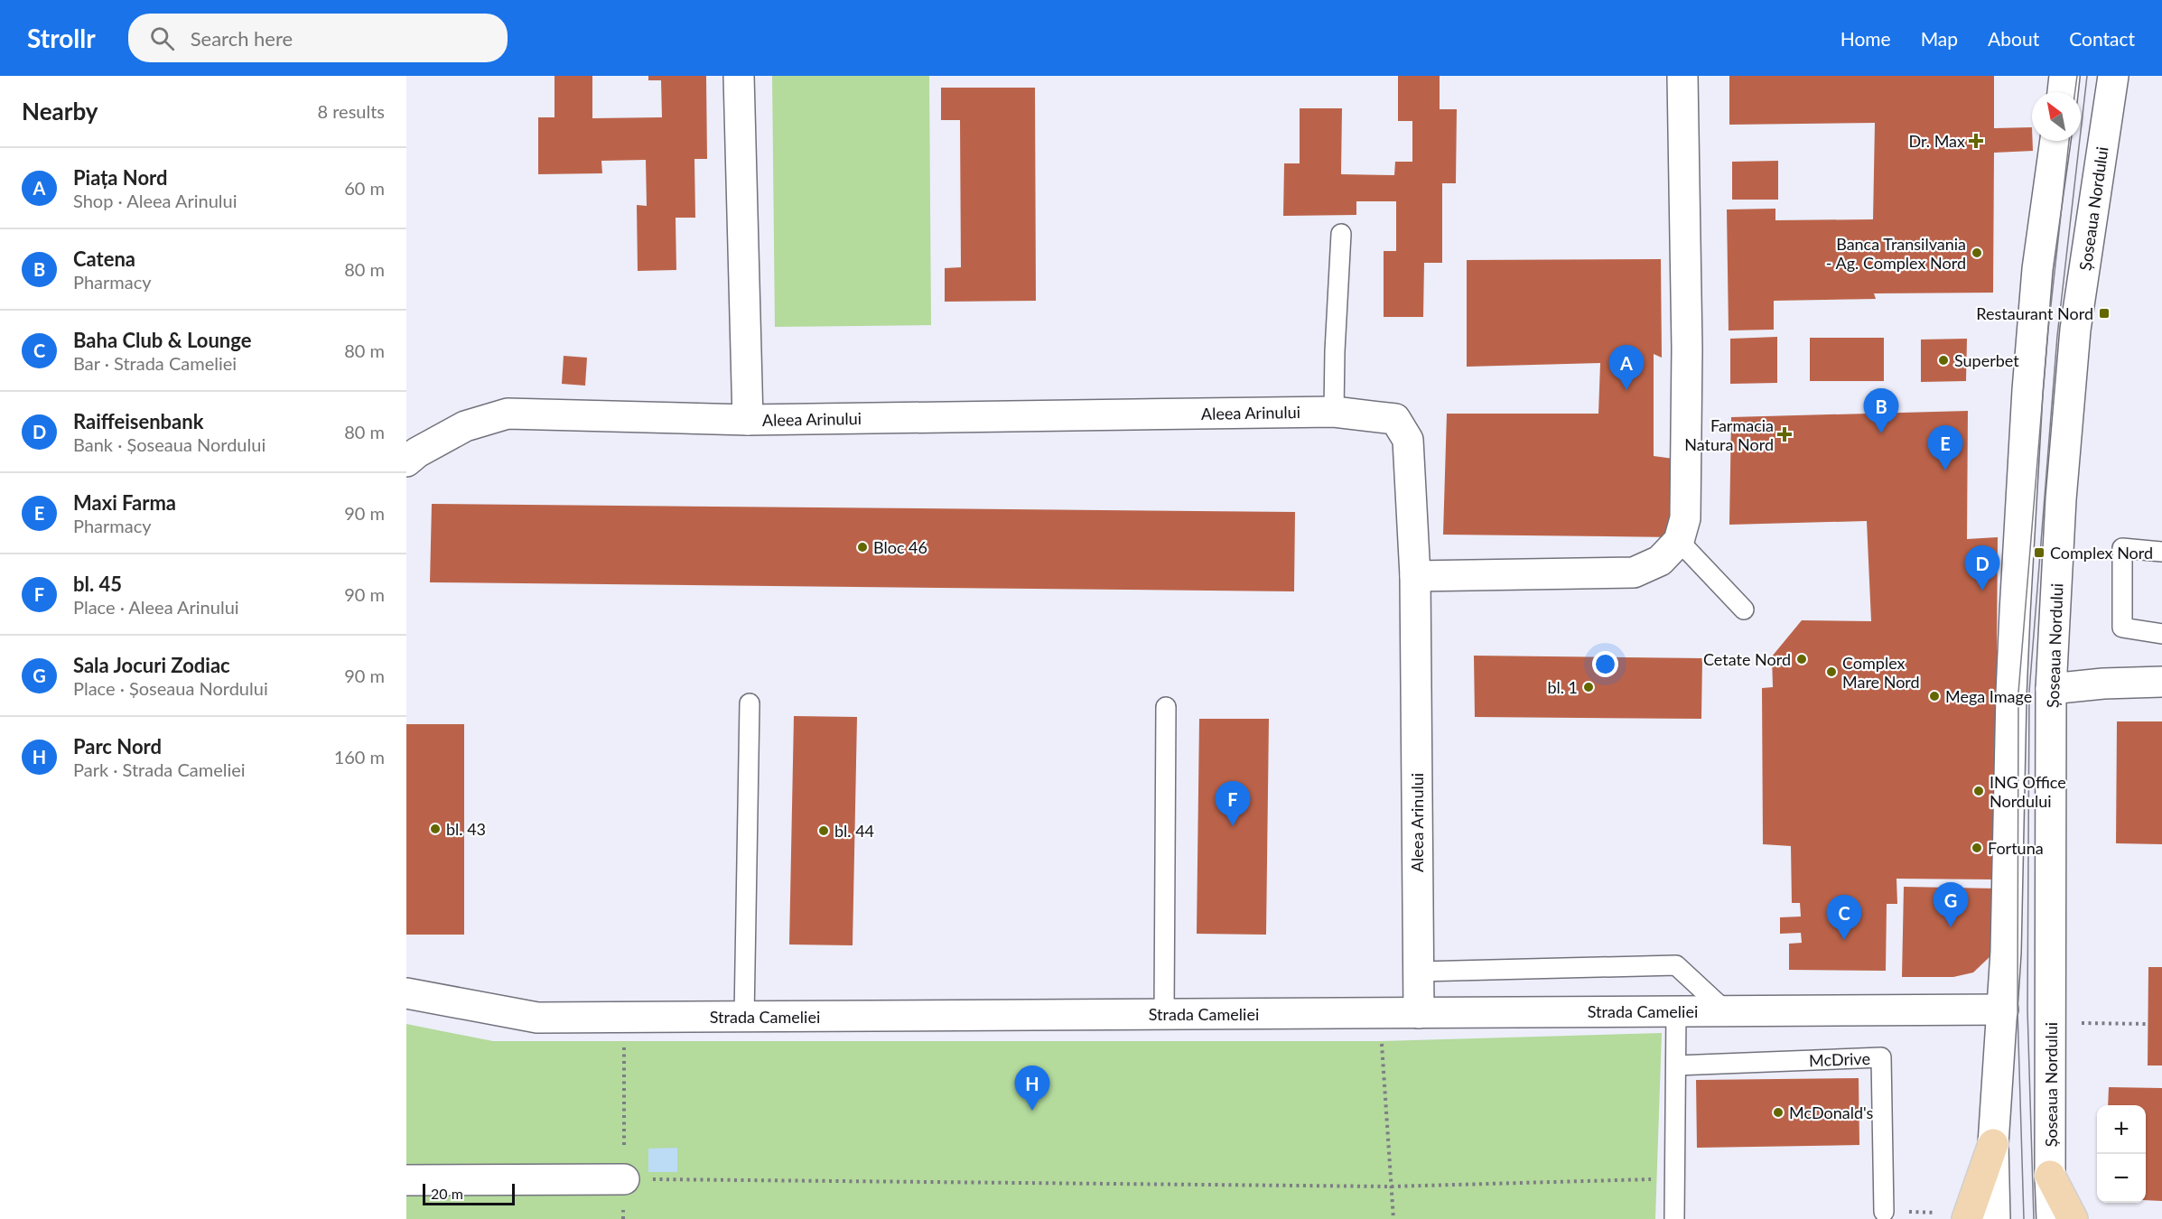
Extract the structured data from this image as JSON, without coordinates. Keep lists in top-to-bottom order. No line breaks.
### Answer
{"streets":{"street":["Șoseaua Nordului","Aleea Arinului","Strada Cameliei"],"lane":["McDrive"]},"crossings":[["Aleea Arinului","Strada Cameliei"]],"places":{"health":["Dr. Max","Farmacia Natura Nord"],"other":["Banca Transilvania - Ag. Complex Nord","Superbet","Bloc 46","Cetate Nord","Complex Mare Nord","bl. 1","Mega Image","ING Office Nordului","bl. 43","bl. 44","Fortuna","McDonald's"],"transit":["Restaurant Nord","Complex Nord"]},"scale_bar":"20 m","north":"top left","page":{"header":"Strollr","search":"Search here","nav":["Home","Map","About","Contact"],"heading":["Nearby","8 results"],"list":[{"mark":"A","name":"Piața Nord","note":"Shop · Aleea Arinului","value":"60 m"},{"mark":"B","name":"Catena","note":"Pharmacy","value":"80 m"},{"mark":"C","name":"Baha Club & Lounge","note":"Bar · Strada Cameliei","value":"80 m"},{"mark":"D","name":"Raiffeisenbank","note":"Bank · Șoseaua Nordului","value":"80 m"},{"mark":"E","name":"Maxi Farma","note":"Pharmacy","value":"90 m"},{"mark":"F","name":"bl. 45","note":"Place · Aleea Arinului","value":"90 m"},{"mark":"G","name":"Sala Jocuri Zodiac","note":"Place · Șoseaua Nordului","value":"90 m"},{"mark":"H","name":"Parc Nord","note":"Park · Strada Cameliei","value":"160 m"}],"pins":["A","B","E","D","F","G","C","H"],"map_buttons":["+","−"],"scale":"20 m"}}
